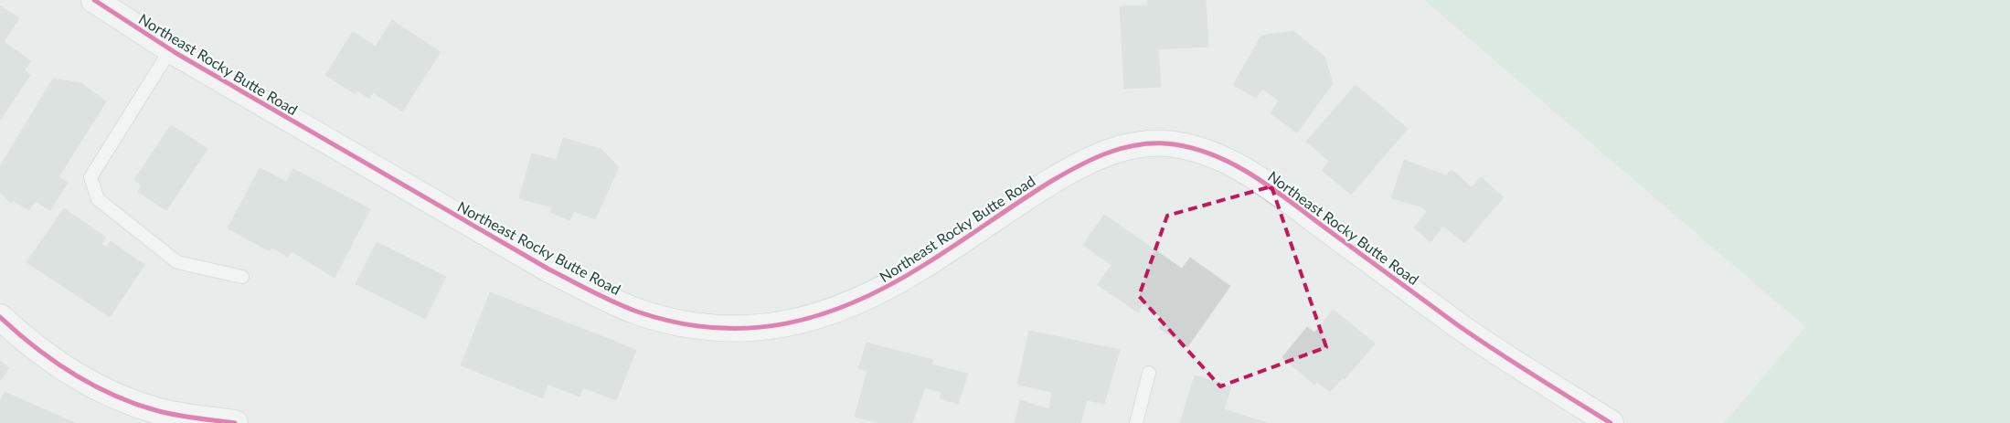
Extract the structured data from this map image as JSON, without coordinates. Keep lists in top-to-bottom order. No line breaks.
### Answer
{"streets":{"street":["Northeast Rocky Butte Road"]}}
